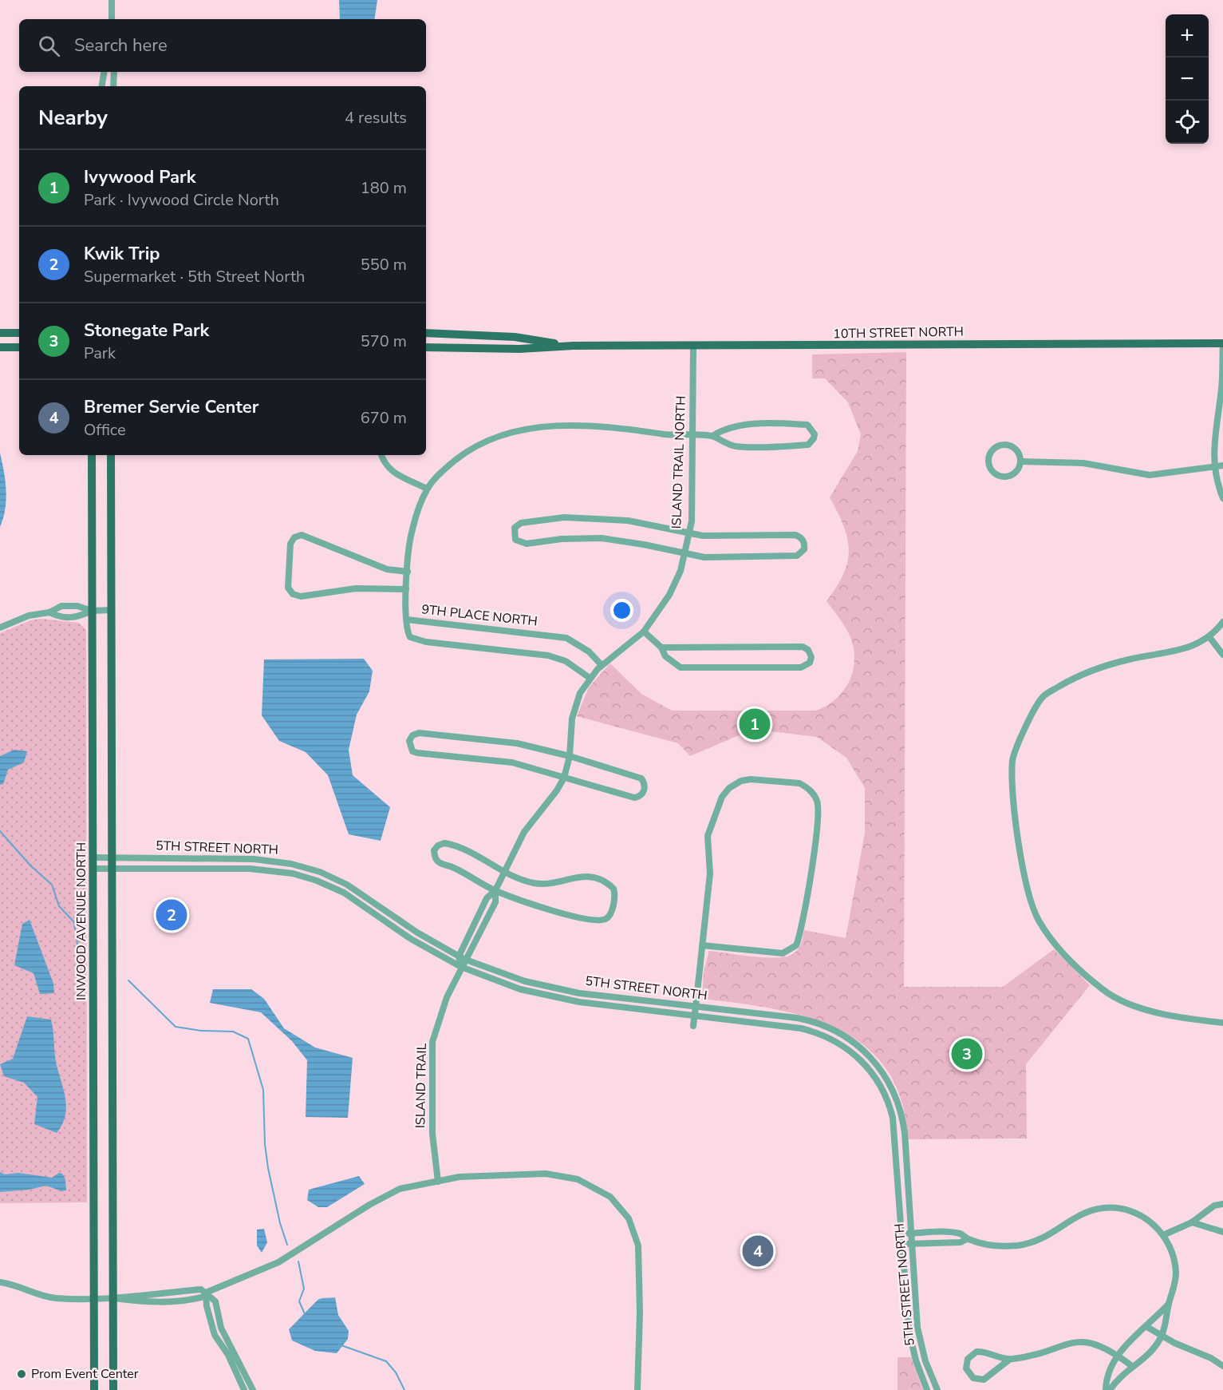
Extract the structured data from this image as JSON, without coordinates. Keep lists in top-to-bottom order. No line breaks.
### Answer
{"streets":{"main road":["10TH STREET NORTH","INWOOD AVENUE NORTH"],"street":["ISLAND TRAIL NORTH","9TH PLACE NORTH","5TH STREET NORTH","ISLAND TRAIL"]},"crossings":[["10TH STREET NORTH","ISLAND TRAIL NORTH"],["ISLAND TRAIL NORTH","9TH PLACE NORTH"],["ISLAND TRAIL NORTH","5TH STREET NORTH"],["ISLAND TRAIL NORTH","ISLAND TRAIL"],["5TH STREET NORTH","INWOOD AVENUE NORTH"],["5TH STREET NORTH","ISLAND TRAIL"]],"places":["Prom Event Center"],"page":{"map_buttons":["+","−"],"search":"Search here","heading":["Nearby","4 results"],"list":[{"mark":"1","name":"Ivywood Park","note":"Park · Ivywood Circle North","value":"180 m"},{"mark":"2","name":"Kwik Trip","note":"Supermarket · 5th Street North","value":"550 m"},{"mark":"3","name":"Stonegate Park","note":"Park","value":"570 m"},{"mark":"4","name":"Bremer Servie Center","note":"Office","value":"670 m"}],"pins":["1","2","3","4"]}}
